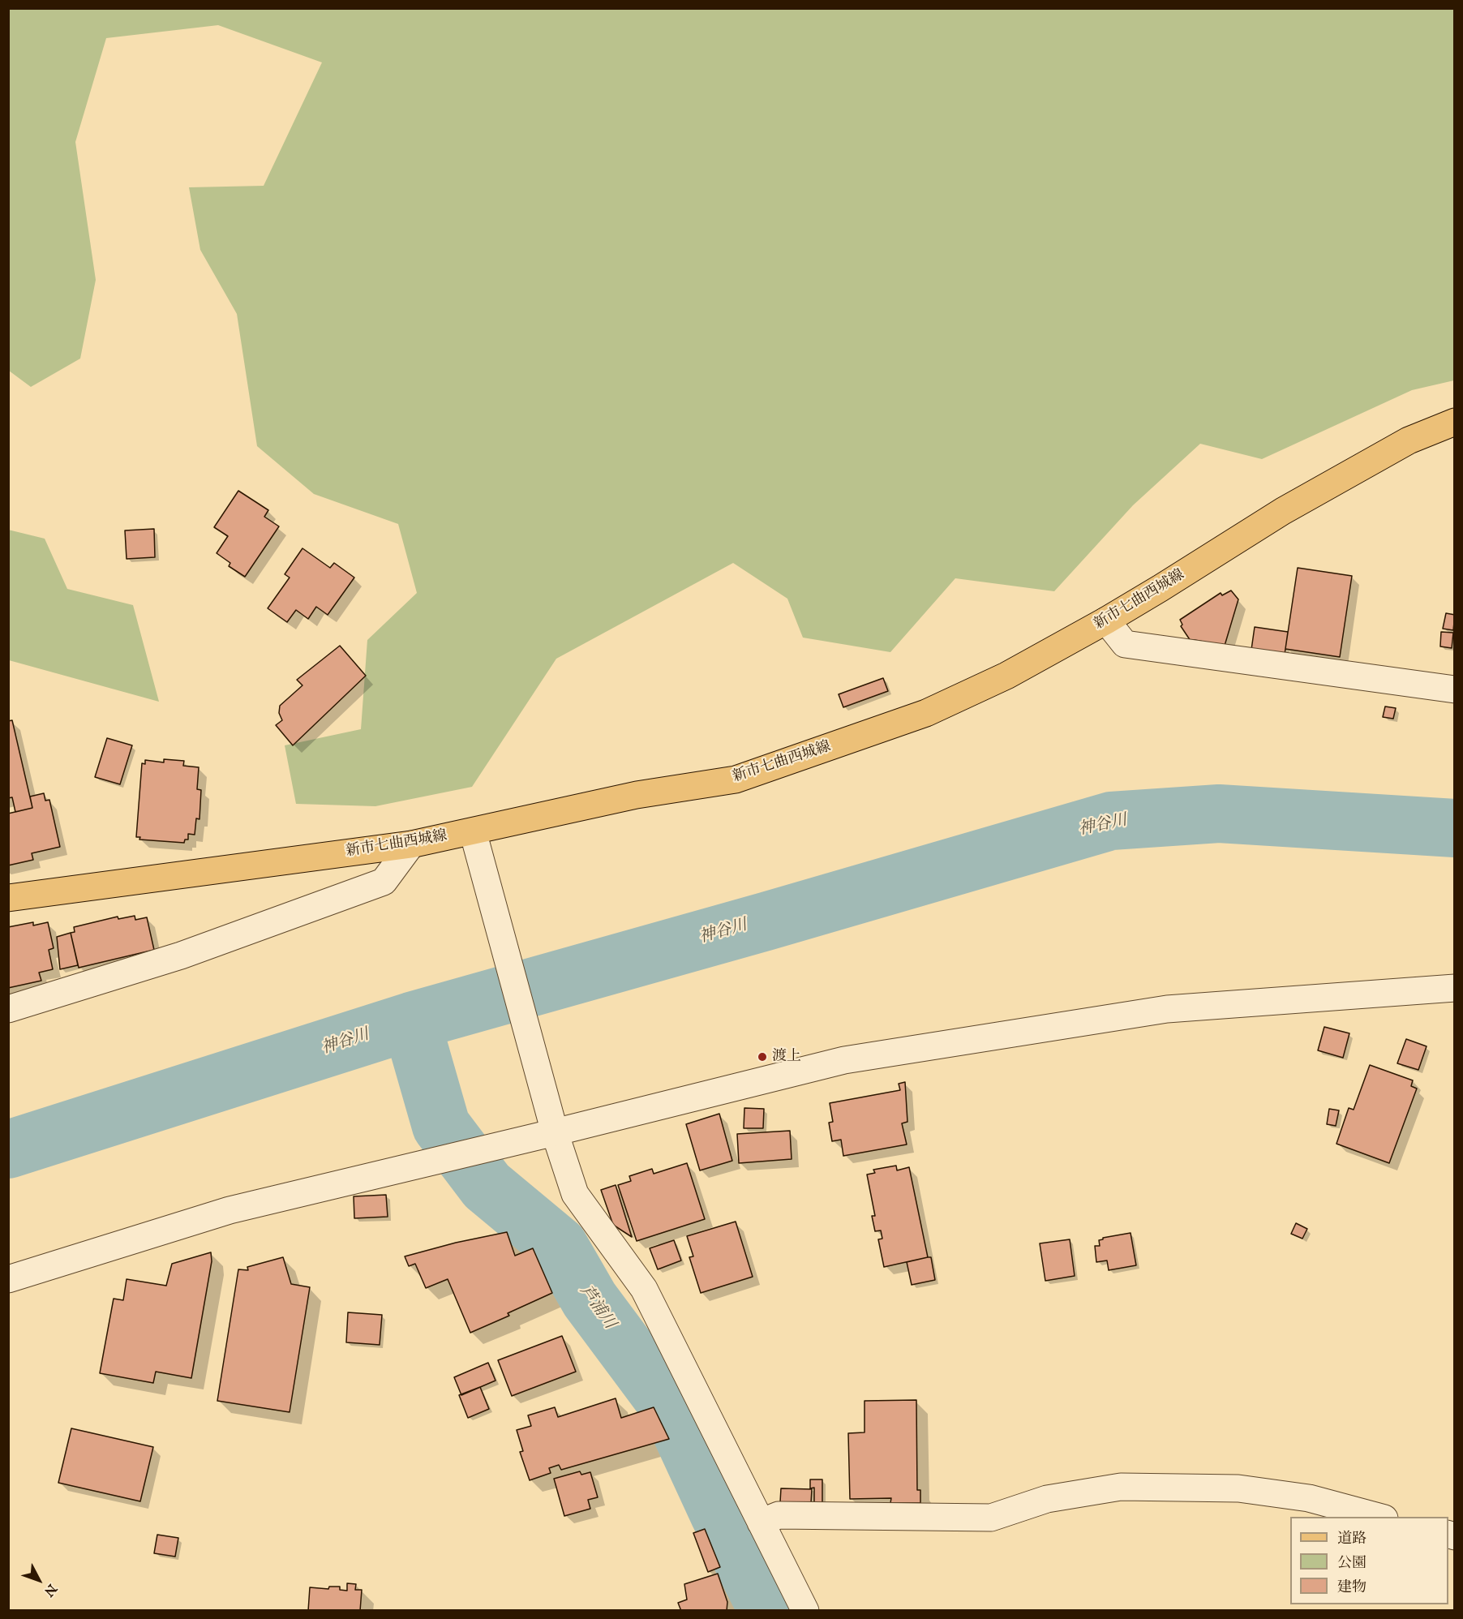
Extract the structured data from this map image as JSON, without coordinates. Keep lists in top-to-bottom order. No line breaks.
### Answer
{"streets":{"main road":["新市七曲西城線"]},"water":["神谷川","芦浦川"],"places":["渡上"],"legend":["道路","公園","建物"],"north":"bottom right"}
